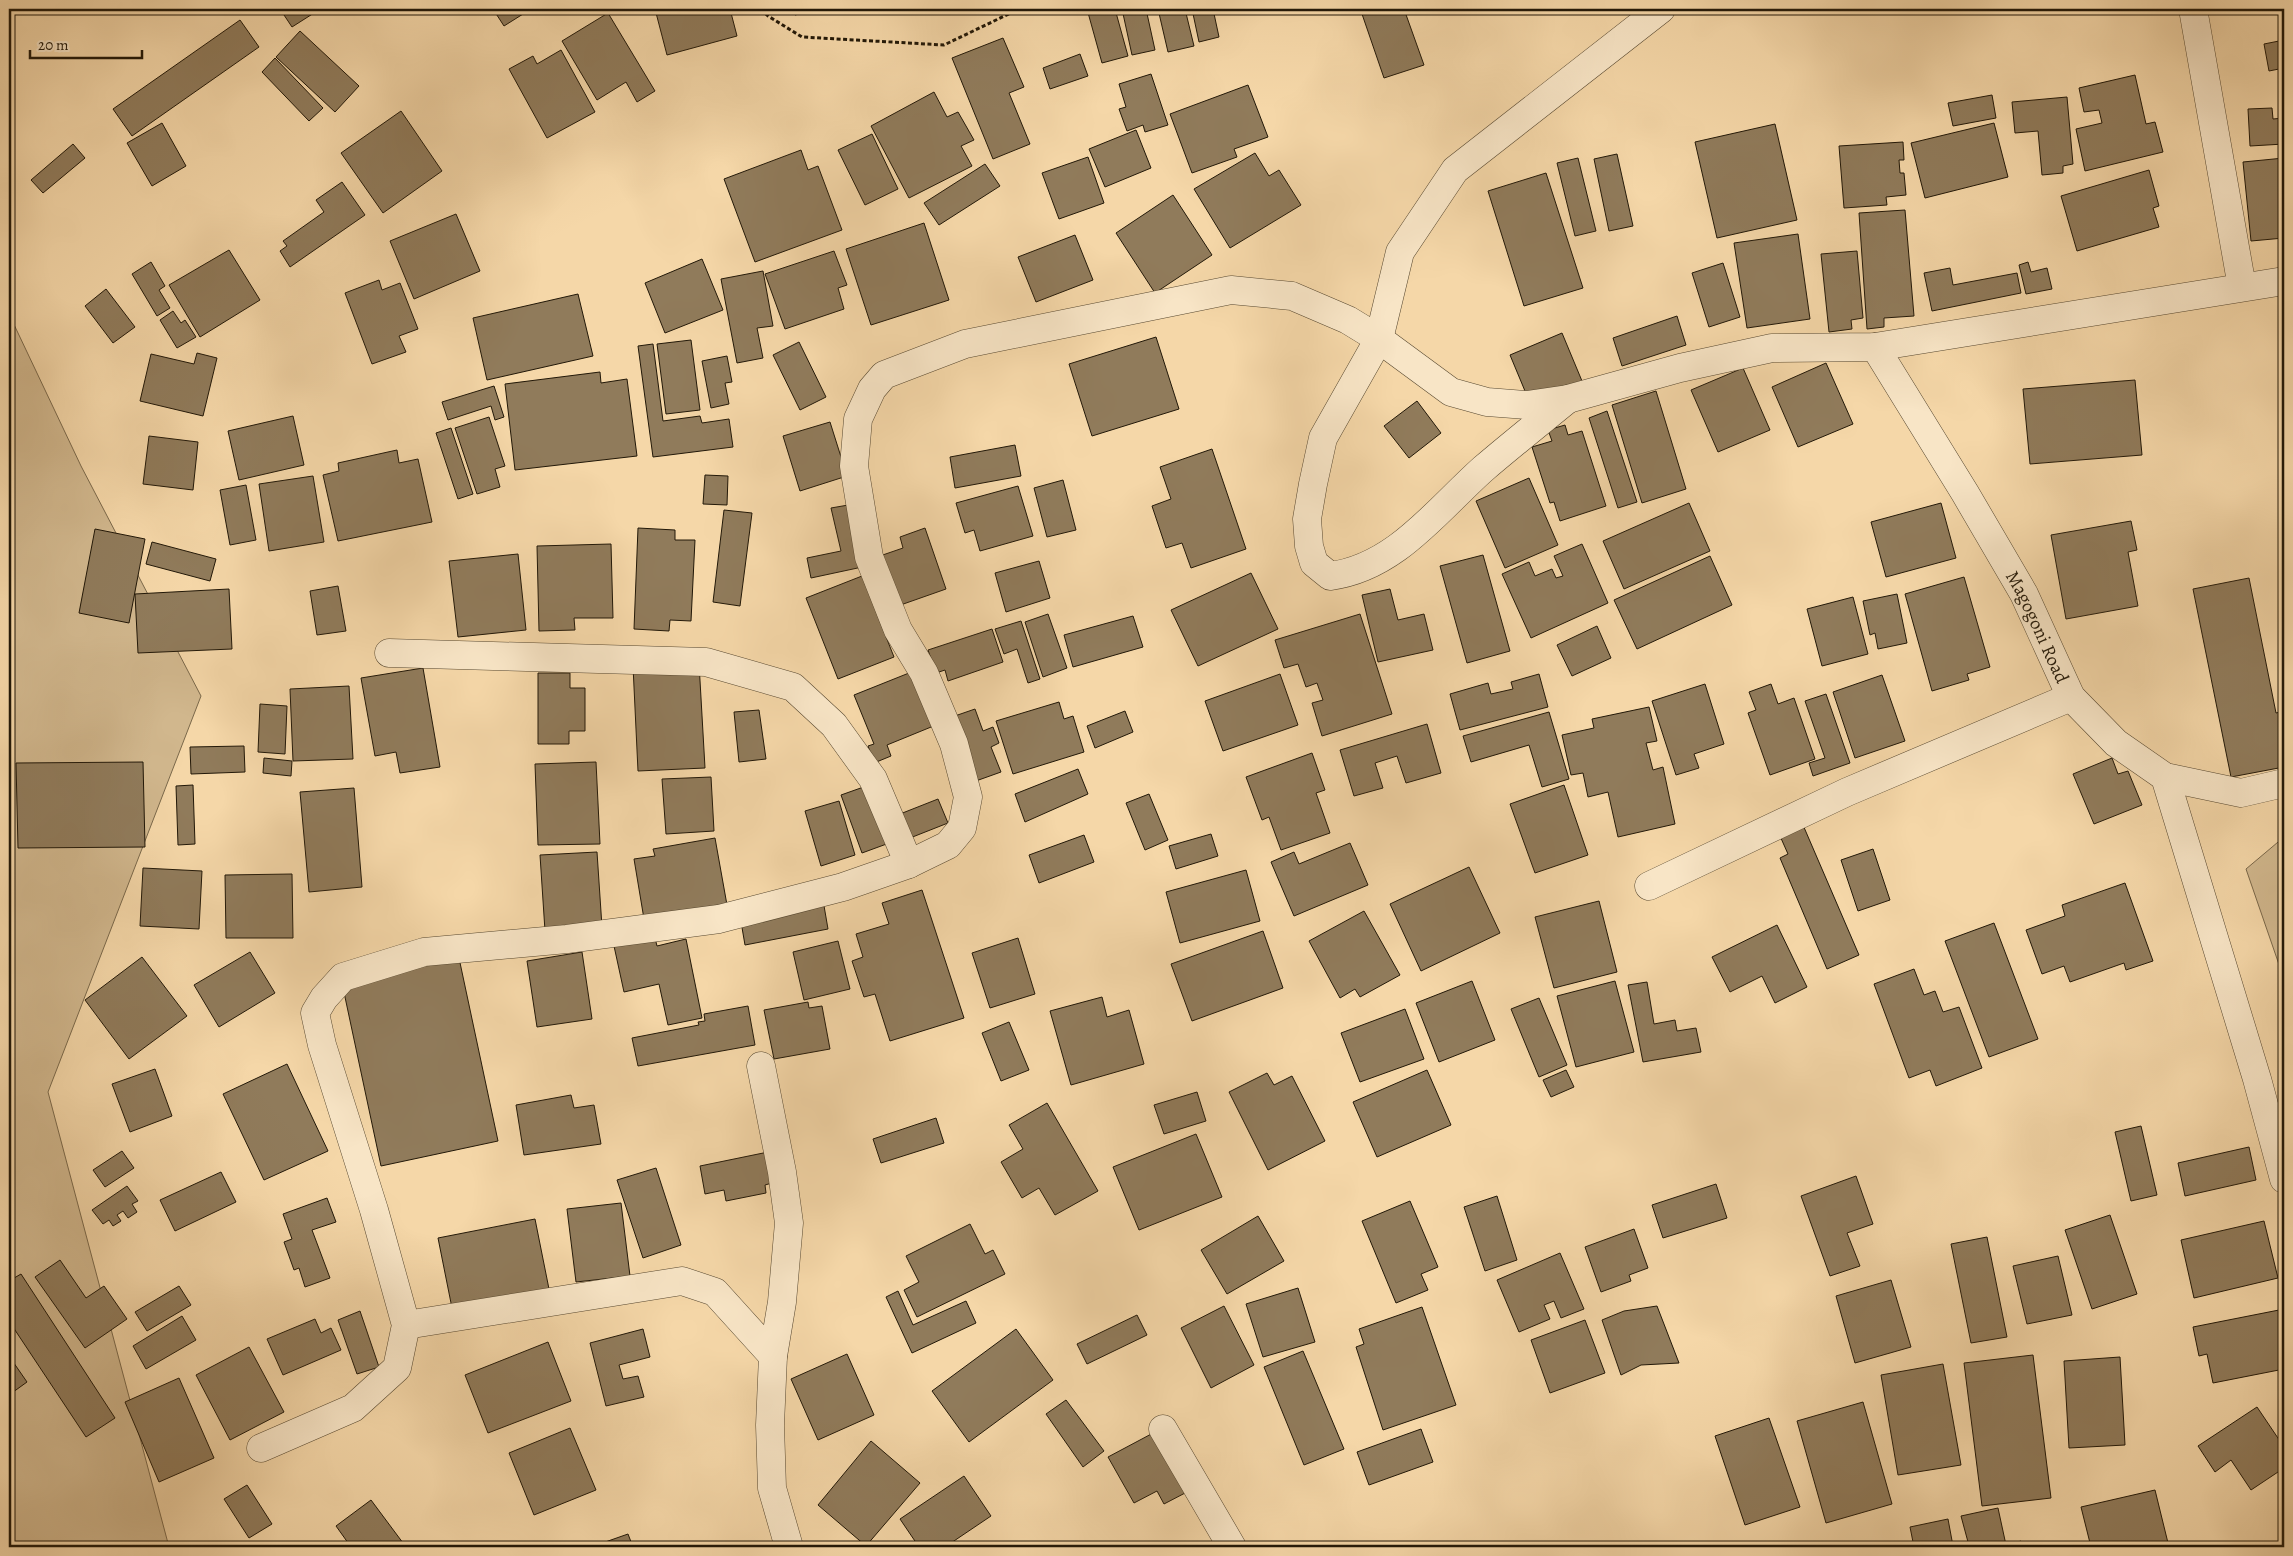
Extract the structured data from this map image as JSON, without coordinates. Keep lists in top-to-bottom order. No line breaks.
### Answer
{"streets":{"street":["Magogoni Road"]},"scale_bar":"20 m"}
